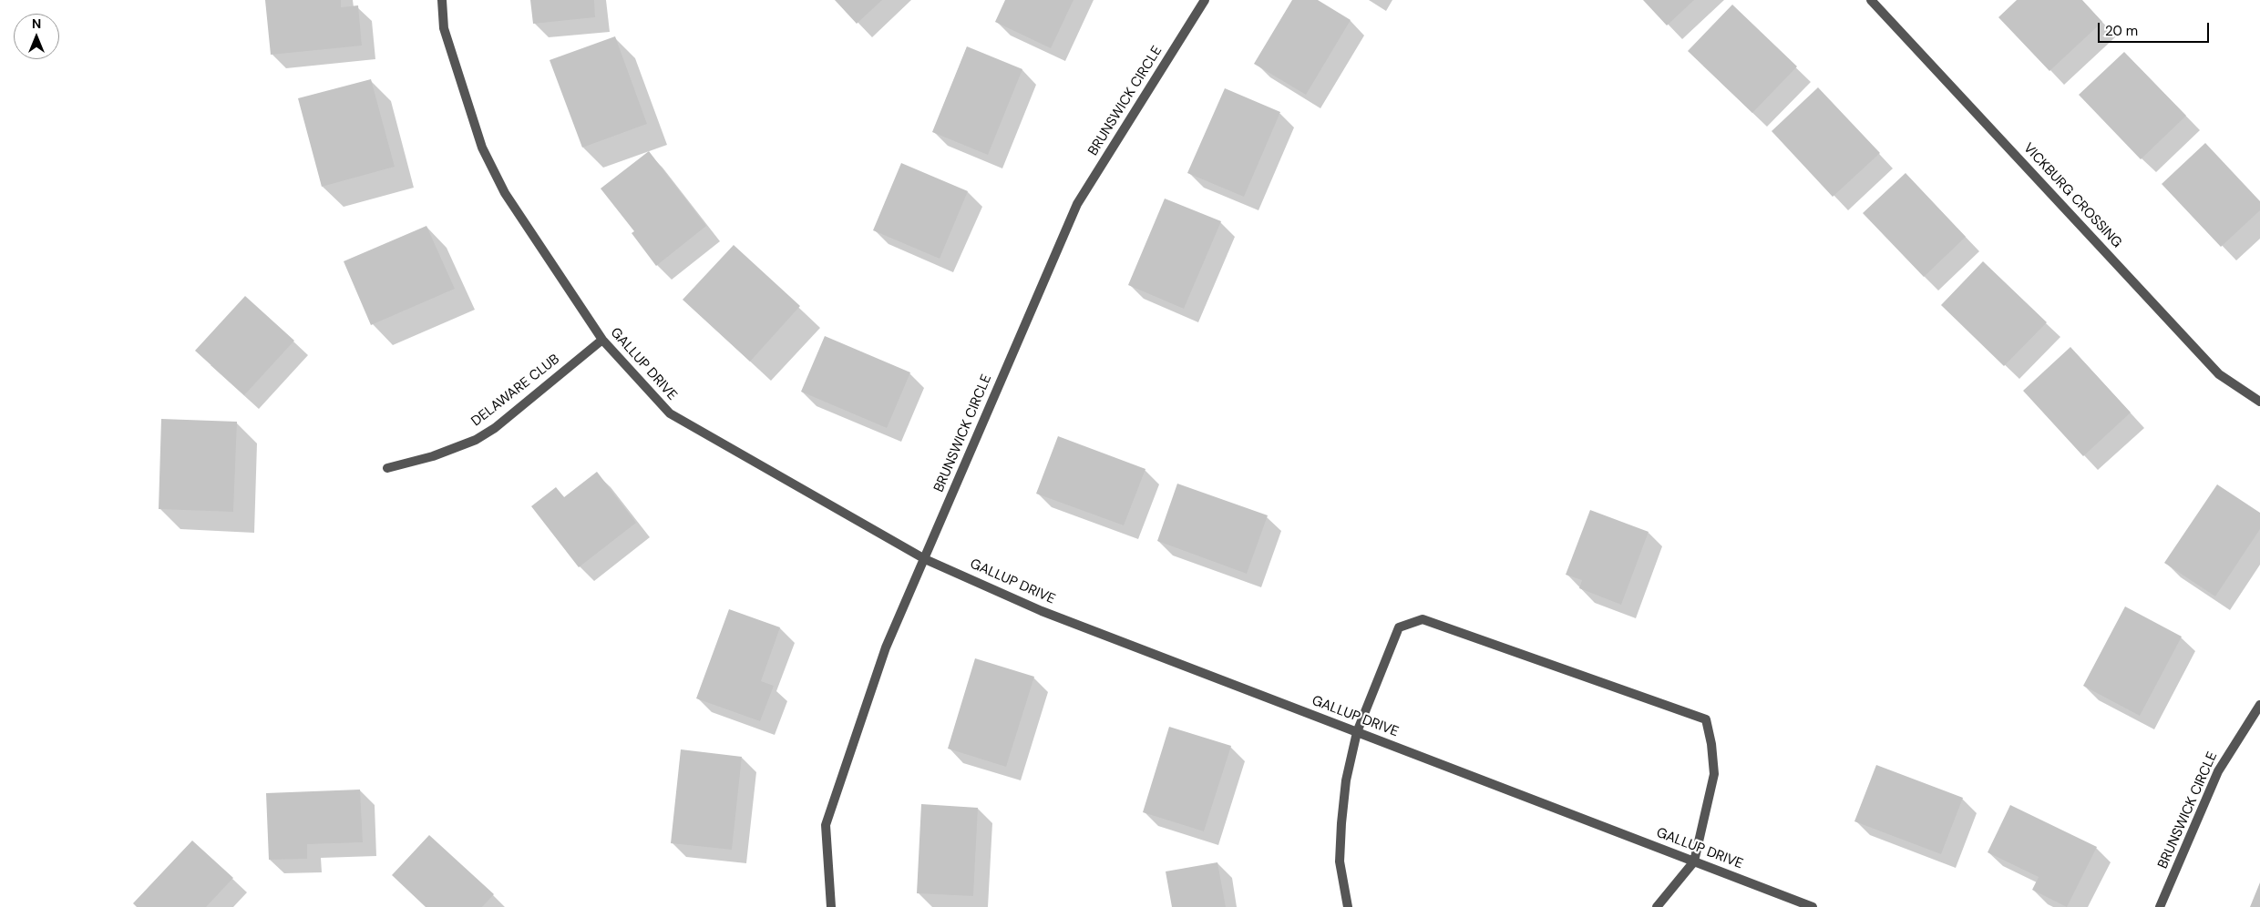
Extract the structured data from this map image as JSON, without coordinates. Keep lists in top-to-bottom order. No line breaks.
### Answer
{"streets":{"street":["BRUNSWICK CIRCLE","VICKBURG CROSSING","GALLUP DRIVE","DELAWARE CLUB"]},"crossings":[["BRUNSWICK CIRCLE","GALLUP DRIVE"],["GALLUP DRIVE","DELAWARE CLUB"]],"scale_bar":"20 m","north":"top"}
